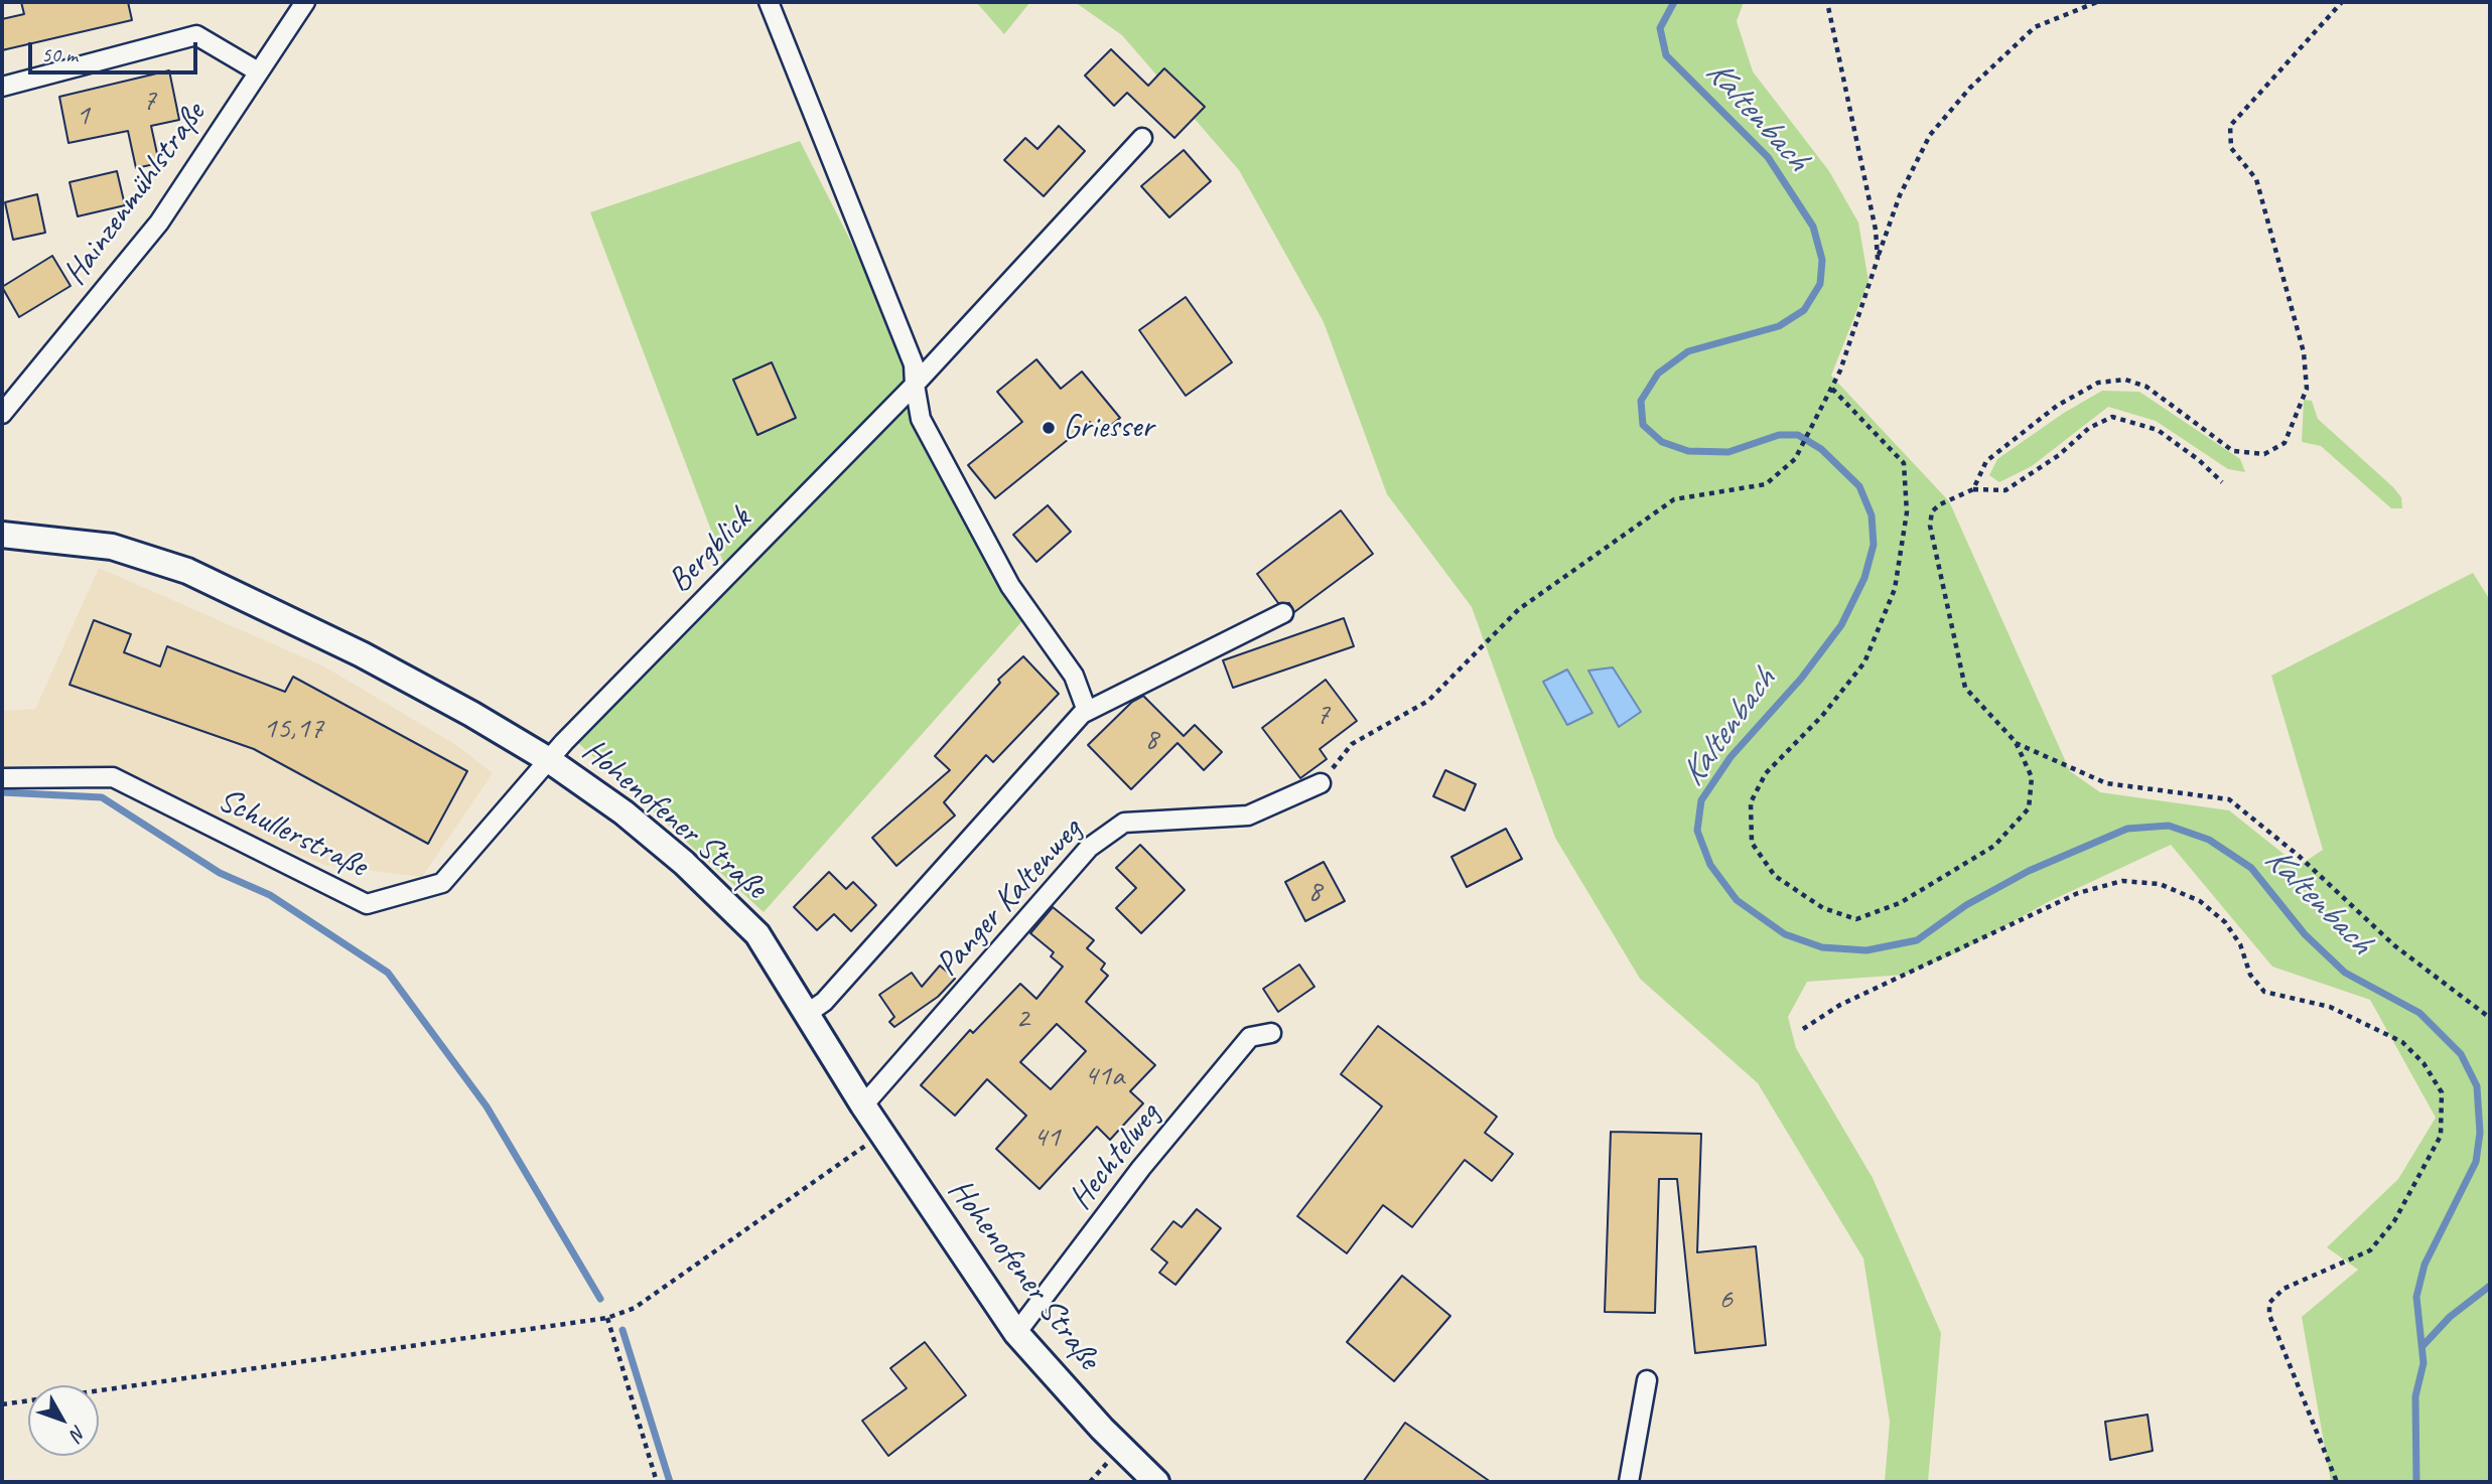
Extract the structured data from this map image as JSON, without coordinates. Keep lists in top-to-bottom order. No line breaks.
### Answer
{"streets":{"main road":["Hohenofener Straße"],"street":["Hainzenmühlstraße","Bergblick","Schullerstraße","Panger Kaltenweg","Hechtelweg"]},"crossings":[["Bergblick","Hohenofener Straße"],["Bergblick","Schullerstraße"],["Hohenofener Straße","Schullerstraße"],["Hohenofener Straße","Panger Kaltenweg"],["Hohenofener Straße","Hechtelweg"]],"water":["Kaltenbach"],"places":["Griesser"],"house_numbers":["7","1","7","15,17","8","8","2","41a","41","6"],"scale_bar":"50 m","north":"bottom right"}
